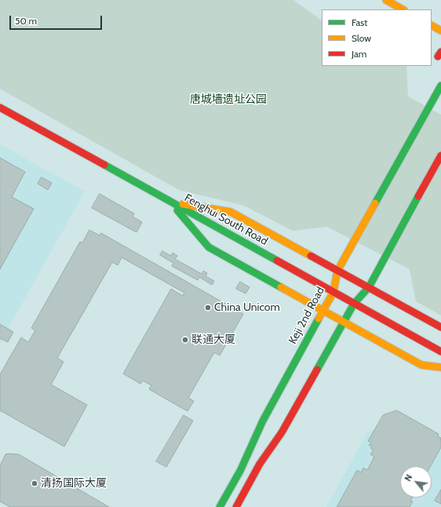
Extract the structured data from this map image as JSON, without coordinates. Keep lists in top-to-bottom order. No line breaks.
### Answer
{"streets":{"main road":["Fenghui South Road","Keji 2nd Road"]},"crossings":[["Fenghui South Road","Keji 2nd Road"]],"parks":["唐城墙遗址公园"],"places":["China Unicom","联通大厦","清扬国际大厦"],"legend":["Fast","Slow","Jam"],"scale_bar":"50 m","north":"top left"}
